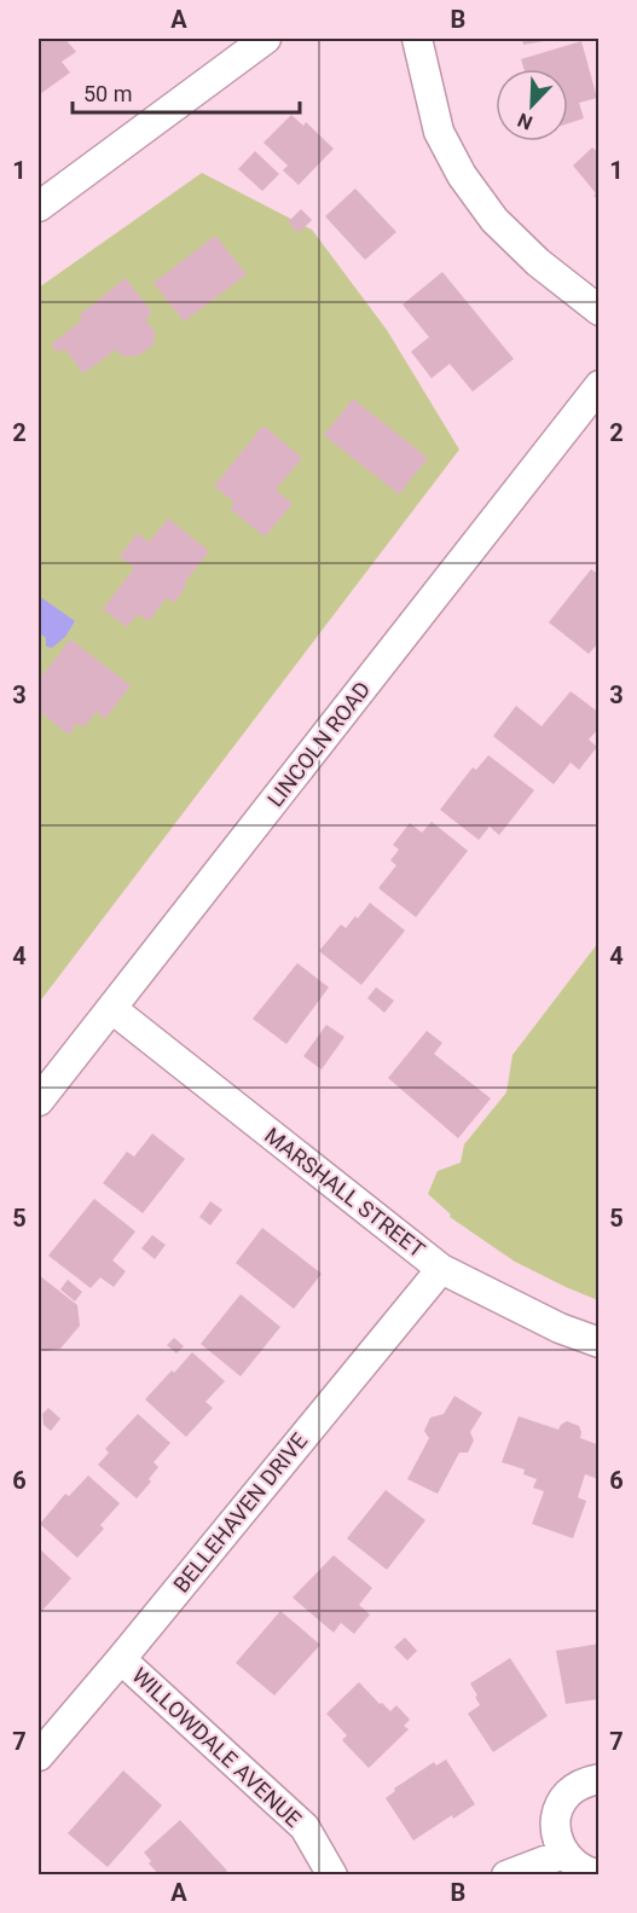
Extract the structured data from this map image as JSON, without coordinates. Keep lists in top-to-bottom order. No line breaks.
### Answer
{"streets":{"street":["LINCOLN ROAD","MARSHALL STREET","BELLEHAVEN DRIVE","WILLOWDALE AVENUE"]},"crossings":[["LINCOLN ROAD","MARSHALL STREET"],["MARSHALL STREET","BELLEHAVEN DRIVE"],["BELLEHAVEN DRIVE","WILLOWDALE AVENUE"]],"scale_bar":"50 m","north":"bottom left","grid":{"columns":["A","B"],"rows":["1","2","3","4","5","6","7"]}}
